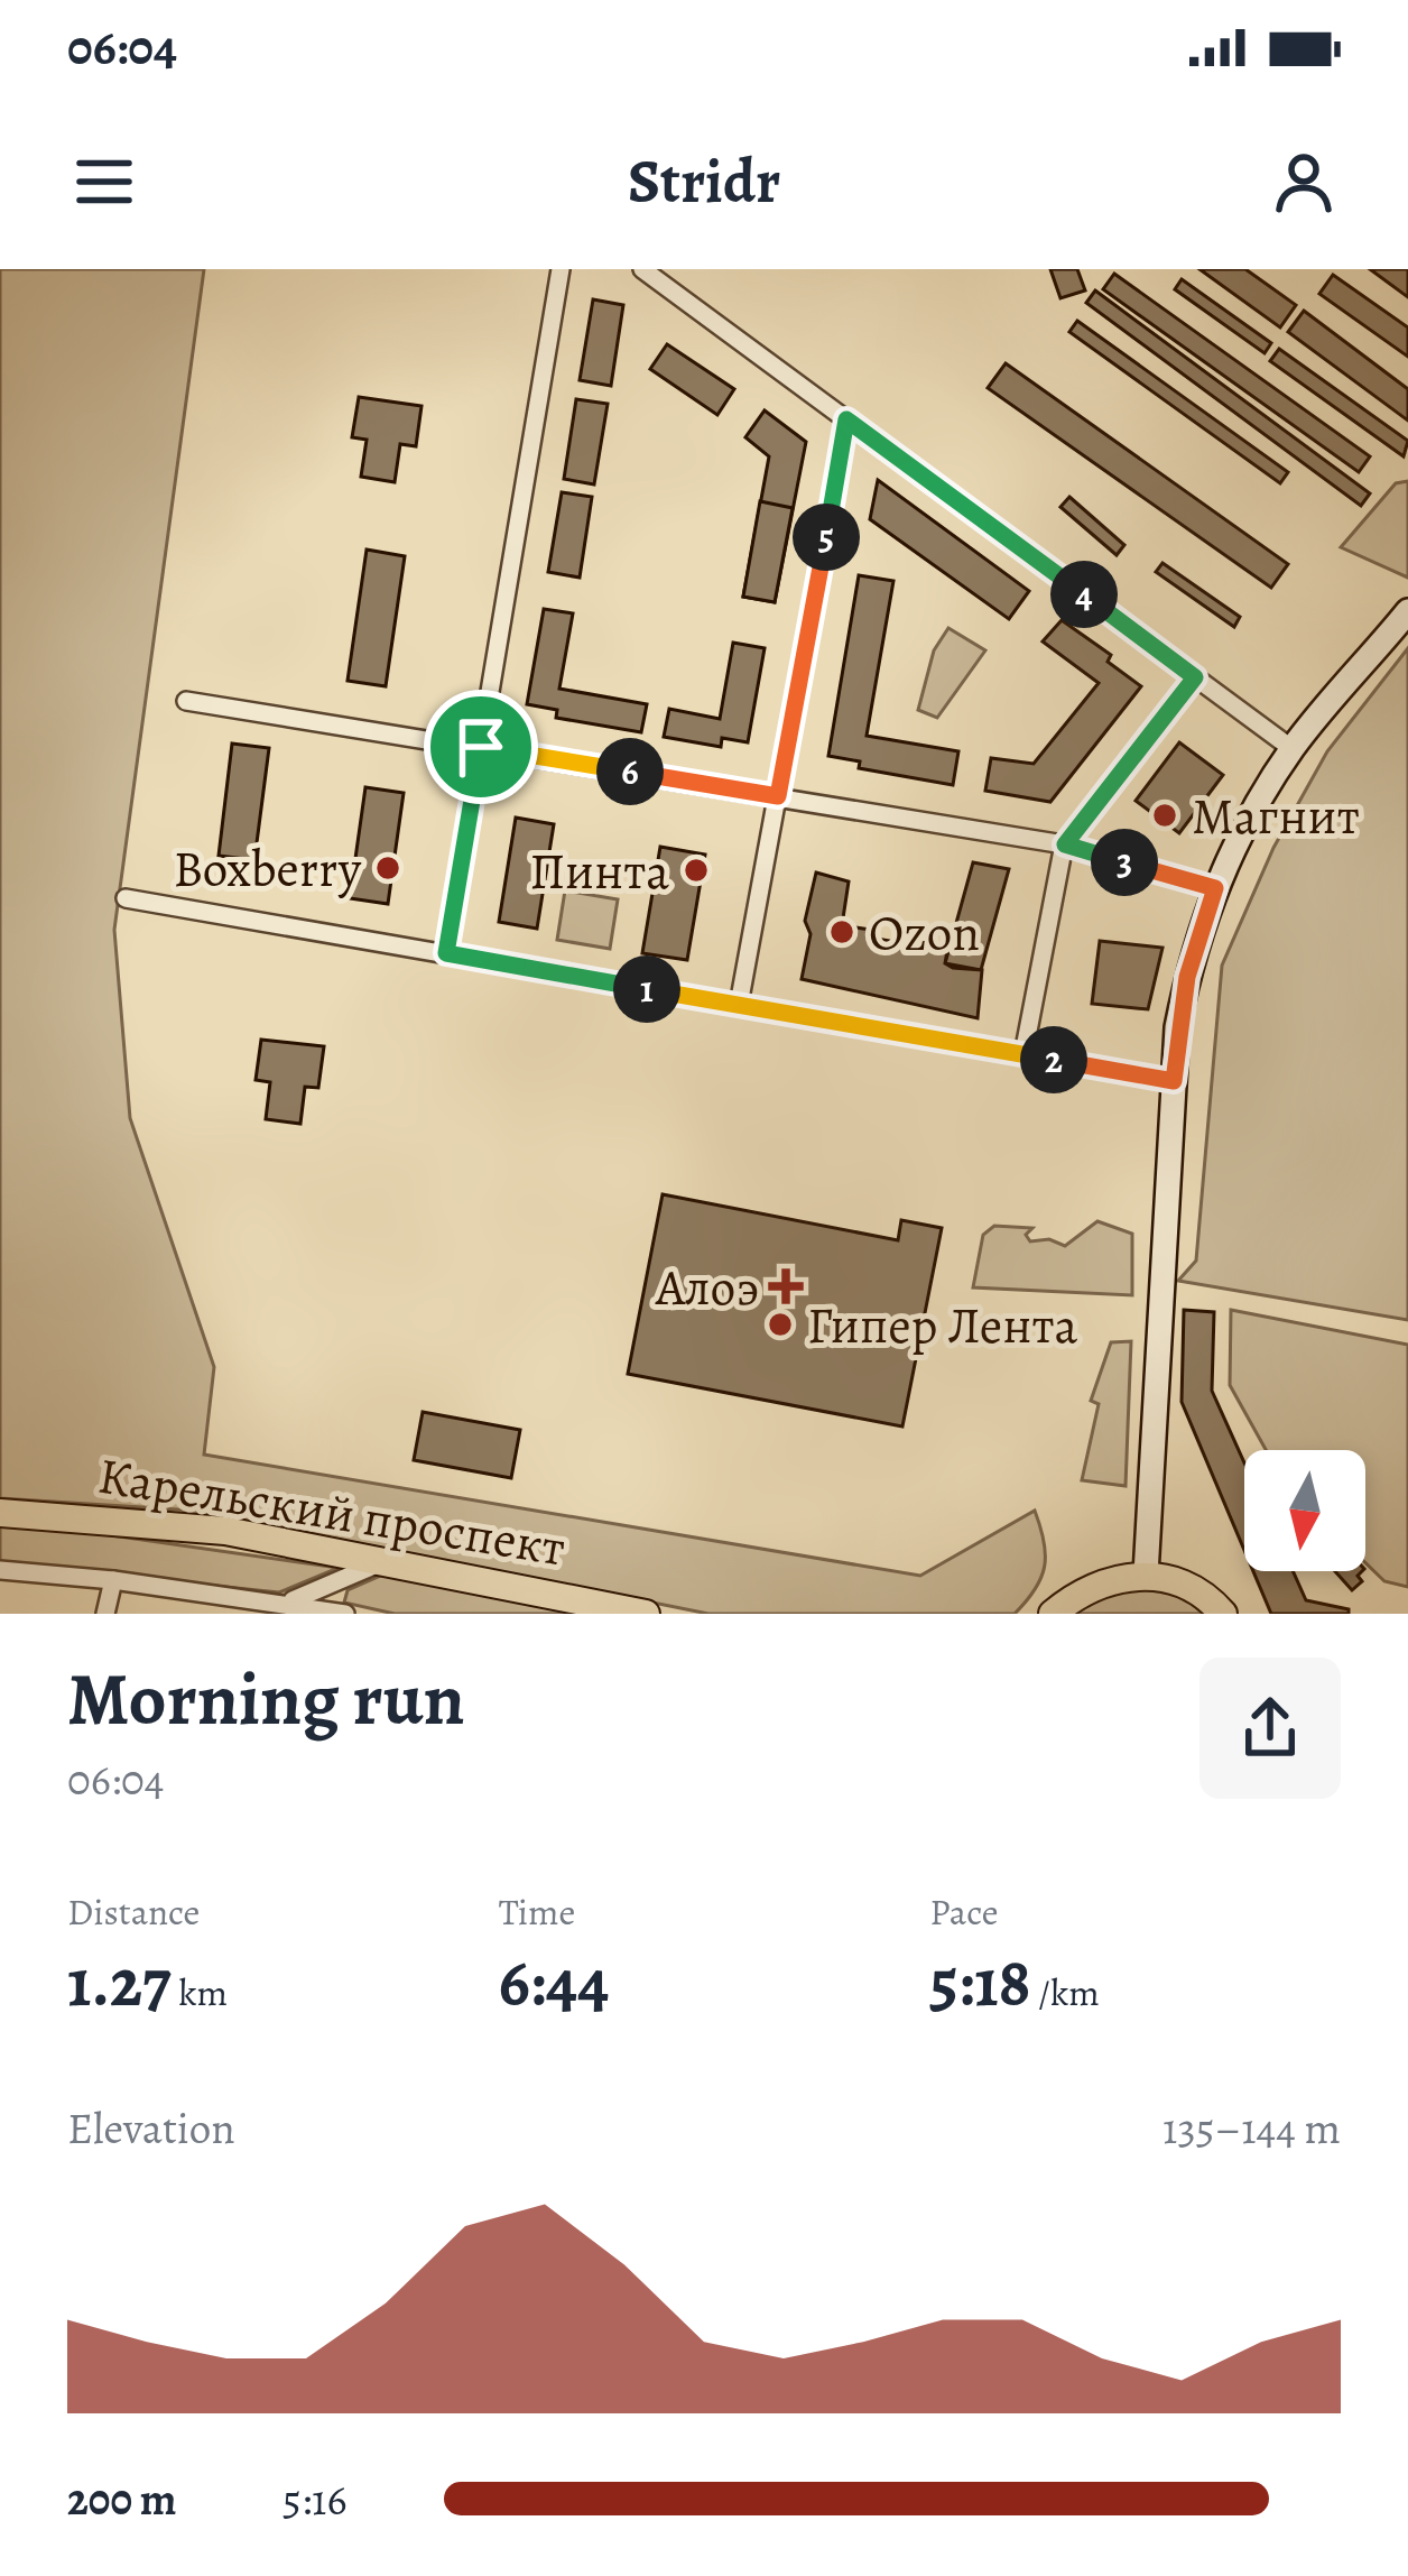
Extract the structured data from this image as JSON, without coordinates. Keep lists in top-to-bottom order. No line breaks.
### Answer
{"streets":{"main road":["Карельский проспект"]},"places":{"other":["Магнит","Boxberry","Пинта","Ozon","Гипер Лента"],"health":["Алоэ"]},"north":"bottom","page":{"status":"06:04","header":"Stridr","pins":["5","4","6","3","1","2"],"heading":["Morning run","06:04"],"stats":[["Distance","1.27 km"],["Time","6:44"],["Pace","5:18 /km"]],"chart":["Elevation","135–144 m"],"list":[{"name":"200 m","note":"5:16"}]}}
